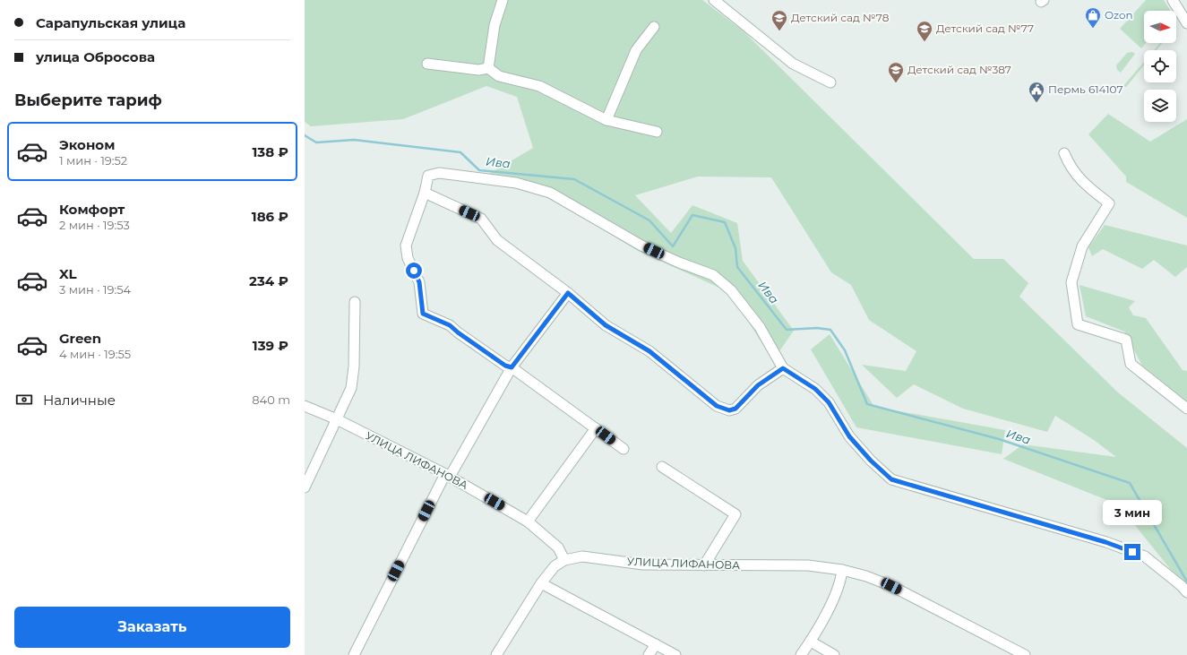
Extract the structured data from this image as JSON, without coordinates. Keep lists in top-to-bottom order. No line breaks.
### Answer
{"streets":{"street":["УЛИЦА ЛИФАНОВА"]},"water":["Ива"],"places":{"shop":["Ozon"],"school or university":["Детский сад №78","Детский сад №77","Детский сад №387"],"public building":["Пермь 614107"]},"north":"right","page":{"banner":["Сарапульская улица","улица Обросова"],"heading":"Выберите тариф","list":[{"name":"Эконом","note":"1 мин · 19:52","value":"138 ₽"},{"name":"Комфорт","note":"2 мин · 19:53","value":"186 ₽"},{"name":"XL","note":"3 мин · 19:54","value":"234 ₽"},{"name":"Green","note":"4 мин · 19:55","value":"139 ₽"}],"pay":["Наличные","840 m"],"bubble":"3 мин","buttons":"Заказать"}}
